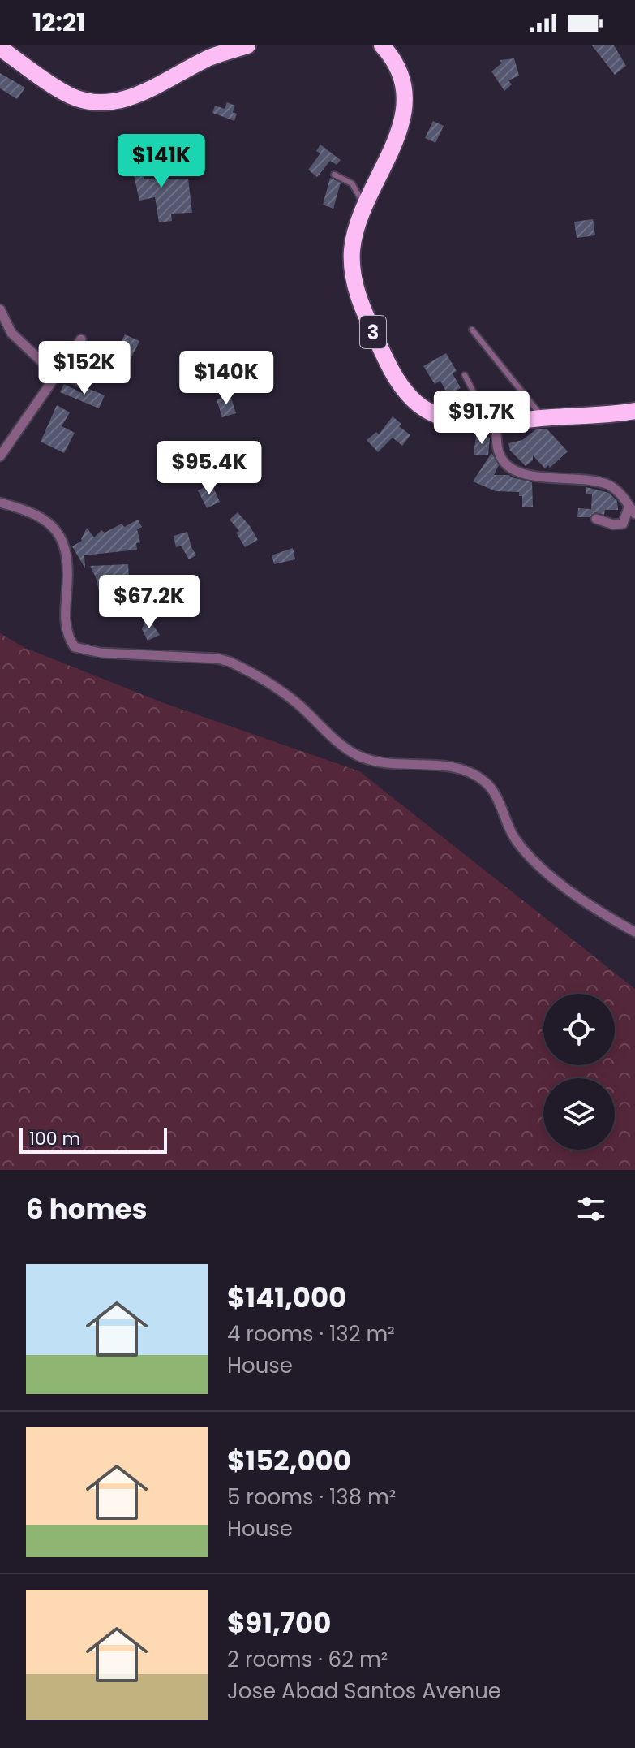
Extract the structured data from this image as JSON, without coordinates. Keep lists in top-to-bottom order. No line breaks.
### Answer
{"streets":{"highway":["3"]},"scale_bar":"100 m","page":{"status":"12:21","price":["$141K","$152K","$140K","$91.7K","$95.4K","$67.2K"],"scale":"100 m","heading":"6 homes","list":[{"name":"$141,000","note":"4 rooms · 132 m² · House"},{"name":"$152,000","note":"5 rooms · 138 m² · House"},{"name":"$91,700","note":"2 rooms · 62 m² · Jose Abad Santos Avenue"}]}}
